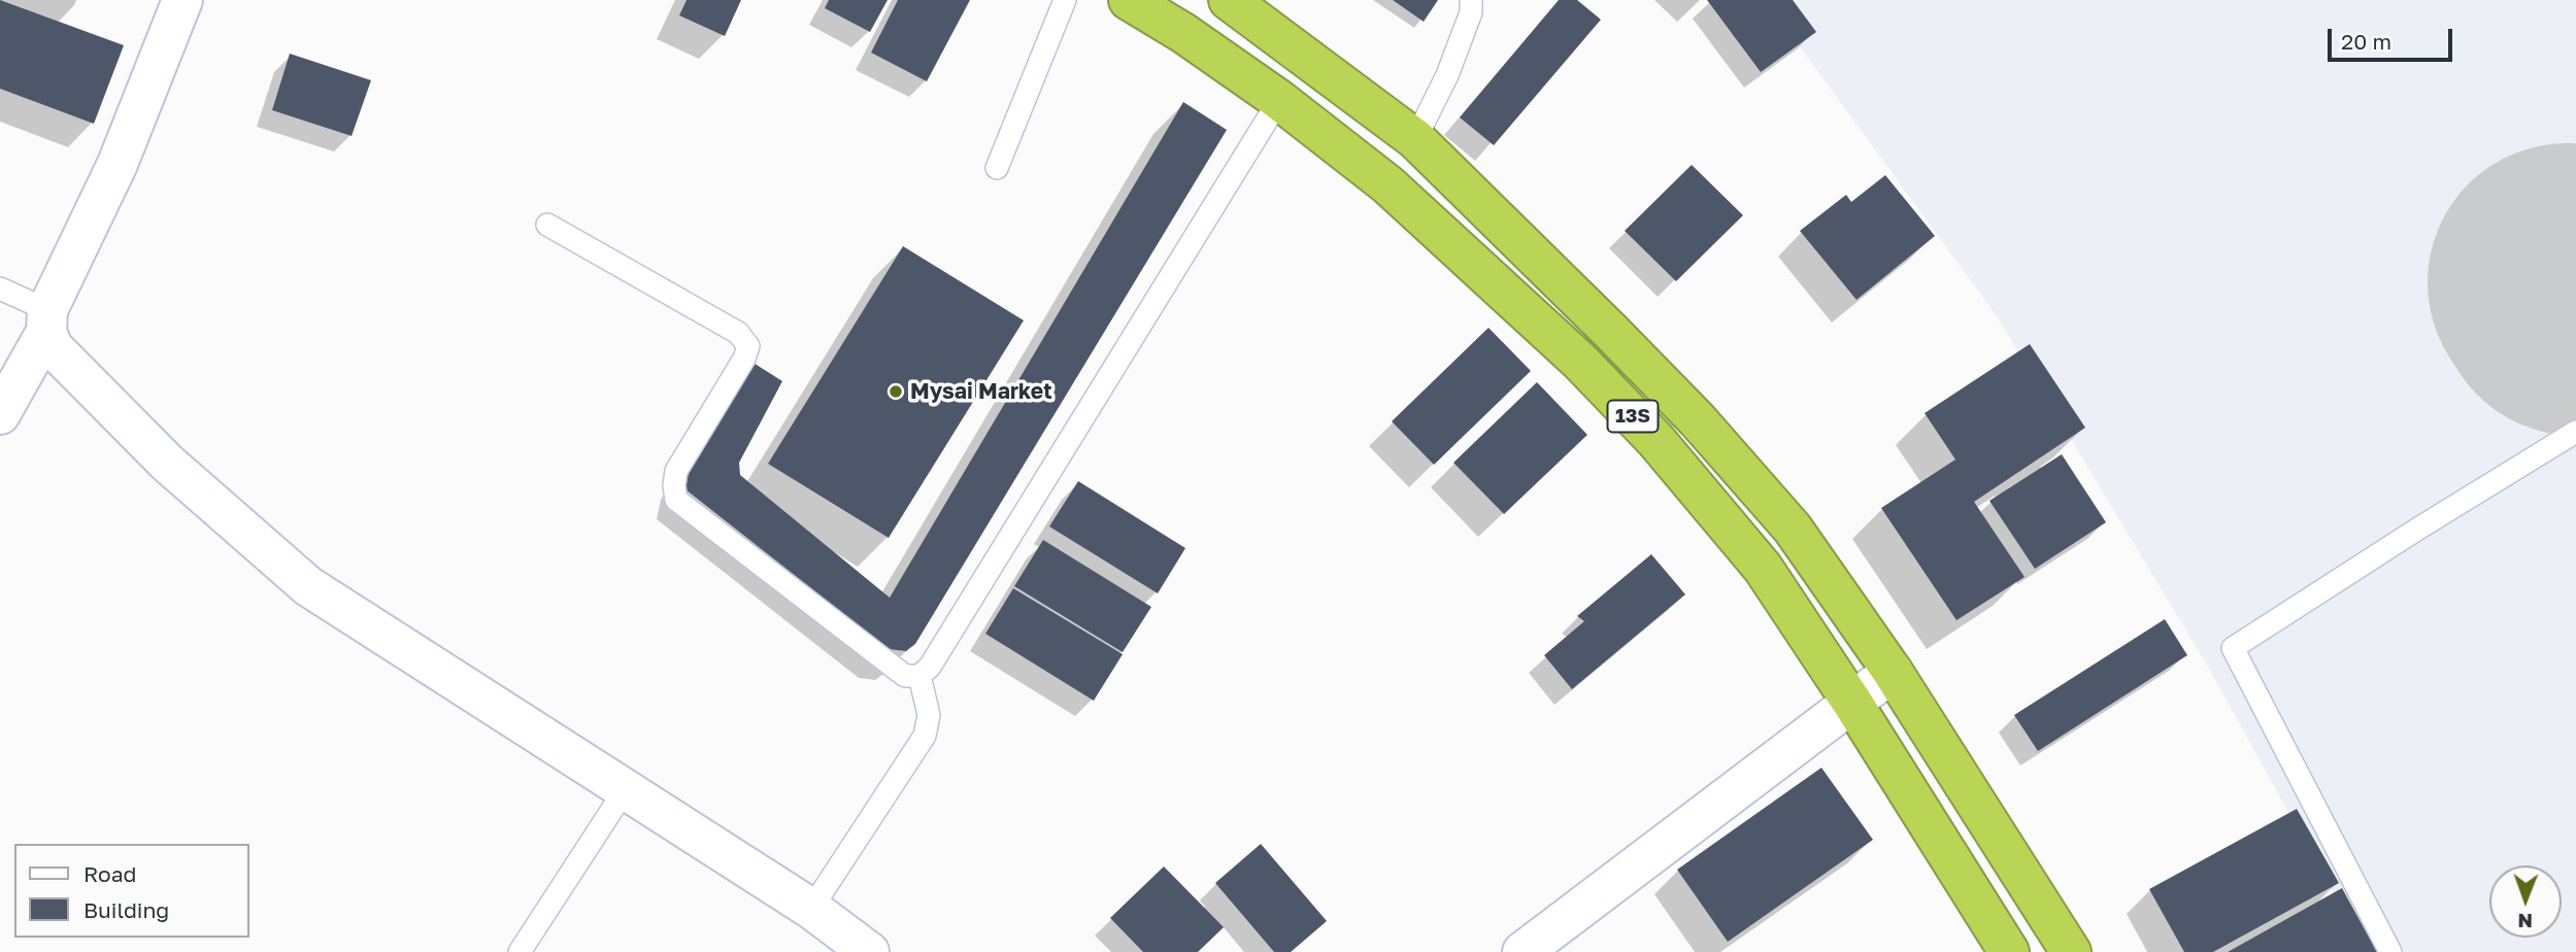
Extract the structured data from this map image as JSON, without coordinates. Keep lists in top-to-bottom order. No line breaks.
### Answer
{"streets":{"highway":["13S"]},"places":["Mysai Market"],"legend":["Road","Building"],"scale_bar":"20 m","north":"bottom"}
